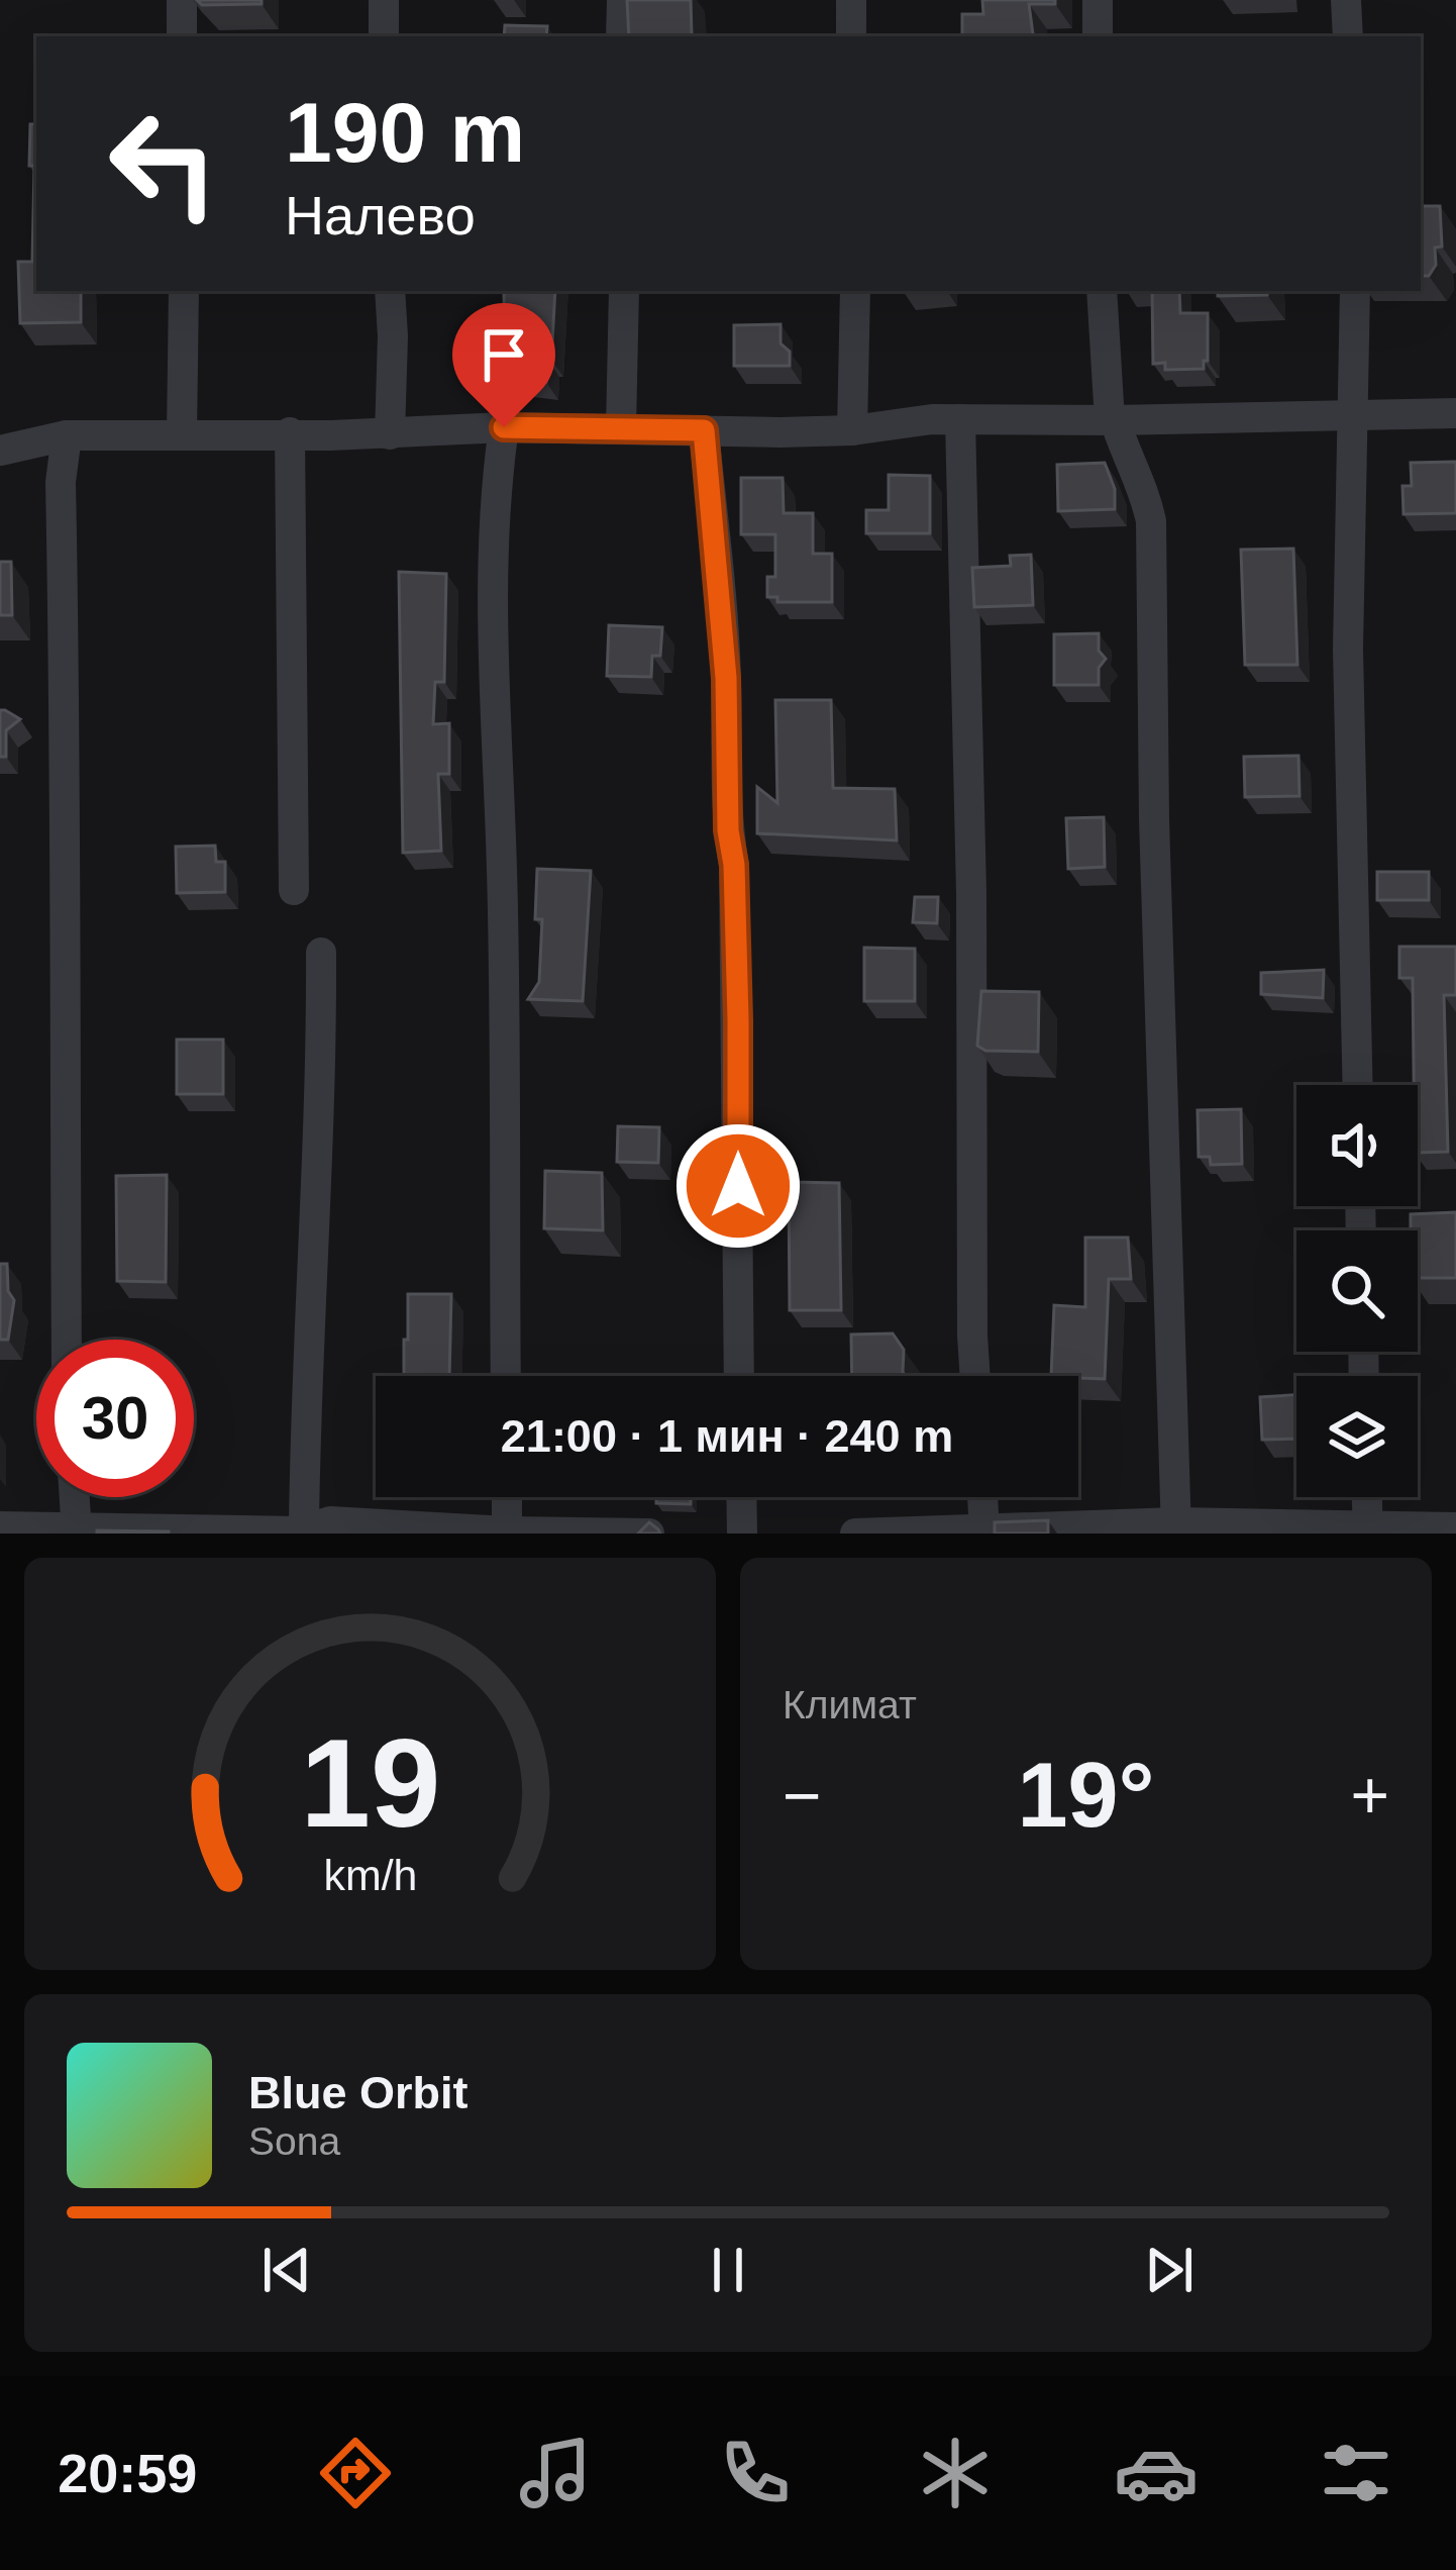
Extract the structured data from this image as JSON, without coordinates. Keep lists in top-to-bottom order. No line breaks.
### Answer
{"page":{"turn":["190 m","Налево"],"limit":"30","trip":"21:00 · 1 мин · 240 m","tile":"Климат","heat":["−","19°","+"],"song":["Blue Orbit","Sona"],"tabs":"20:59","gauge":["19","km/h"]}}
